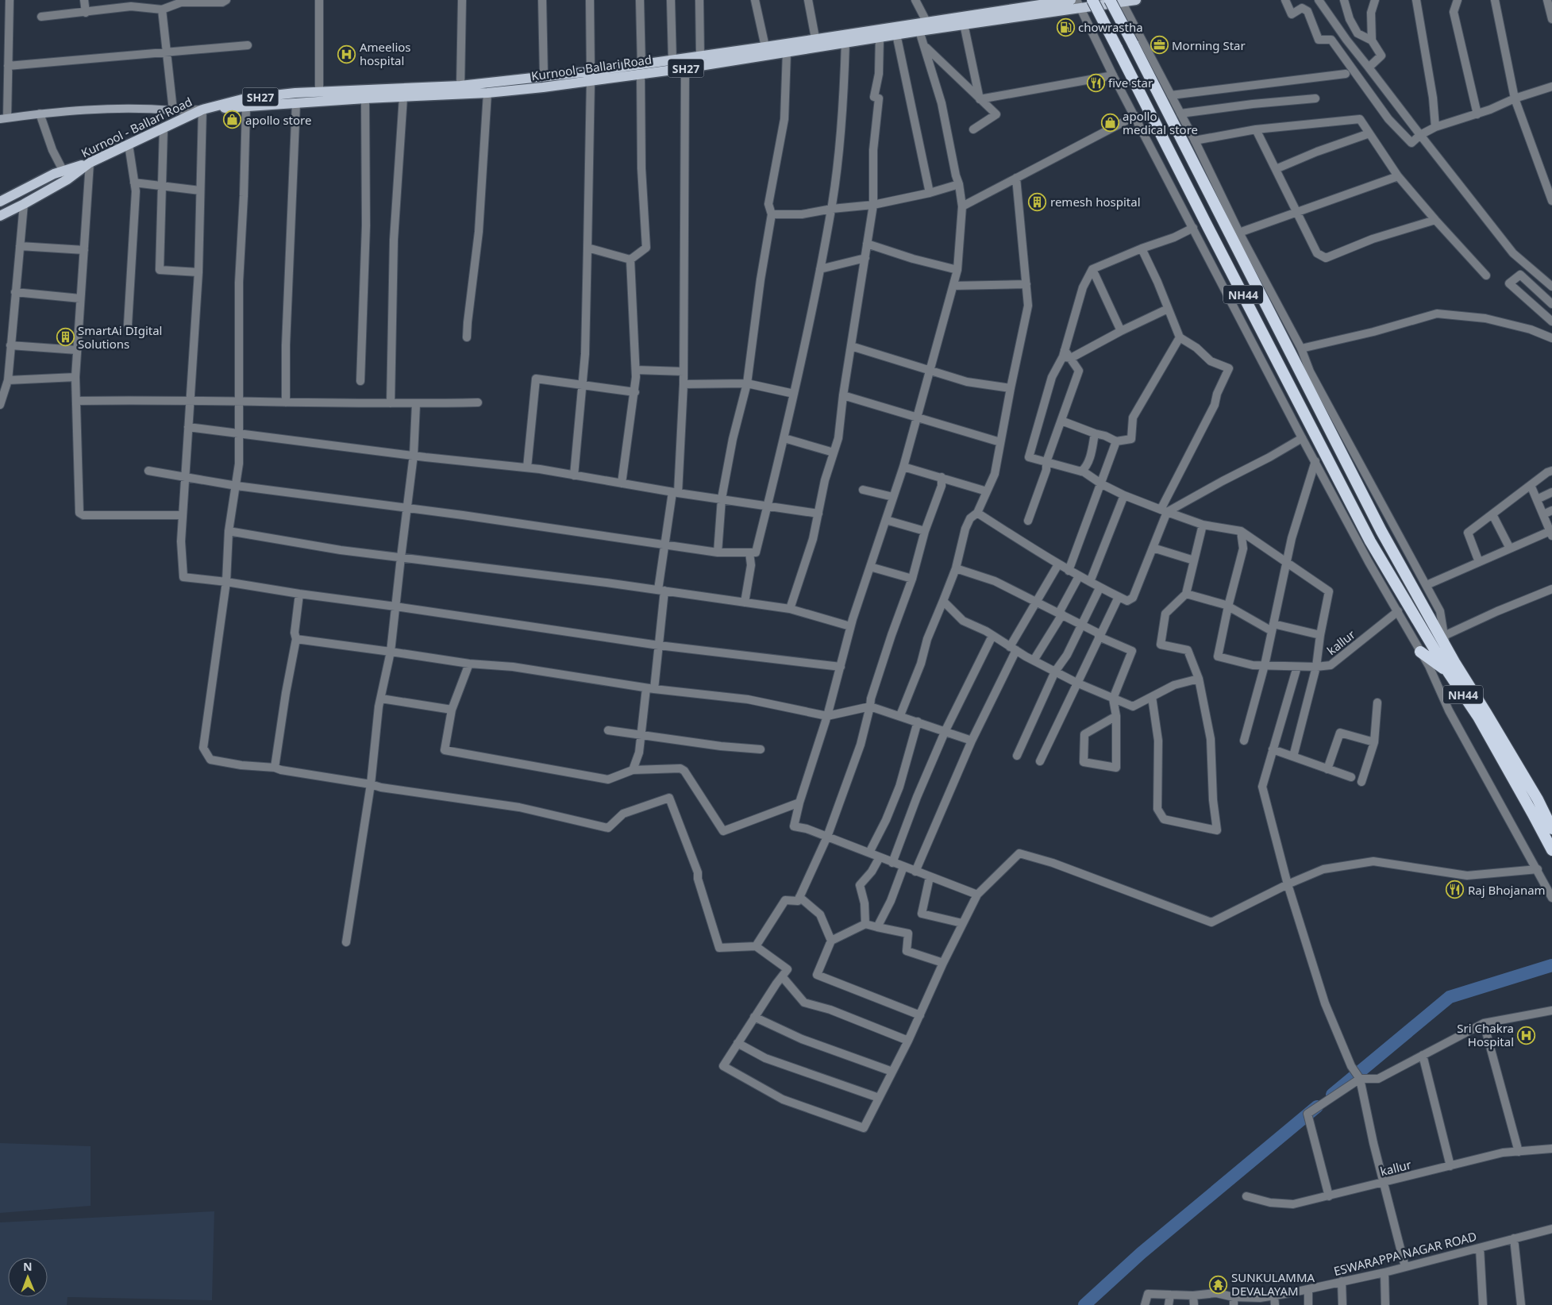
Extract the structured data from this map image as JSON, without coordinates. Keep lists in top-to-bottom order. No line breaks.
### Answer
{"streets":{"highway":["NH44"],"main road":["Kurnool - Ballari Road","SH27"],"street":["kallur","ESWARAPPA NAGAR ROAD"]},"crossings":[["Kurnool - Ballari Road","SH27"]],"places":{"fuel station":["chowrastha"],"office":["Morning Star"],"hospital":["Ameelios hospital","Sri Chakra Hospital"],"restaurant":["five star","Raj Bhojanam"],"shop":["apollo store","apollo medical store"],"building":["remesh hospital","SmartAi DIgital Solutions"],"temple":["SUNKULAMMA DEVALAYAM"]},"north":"top"}
